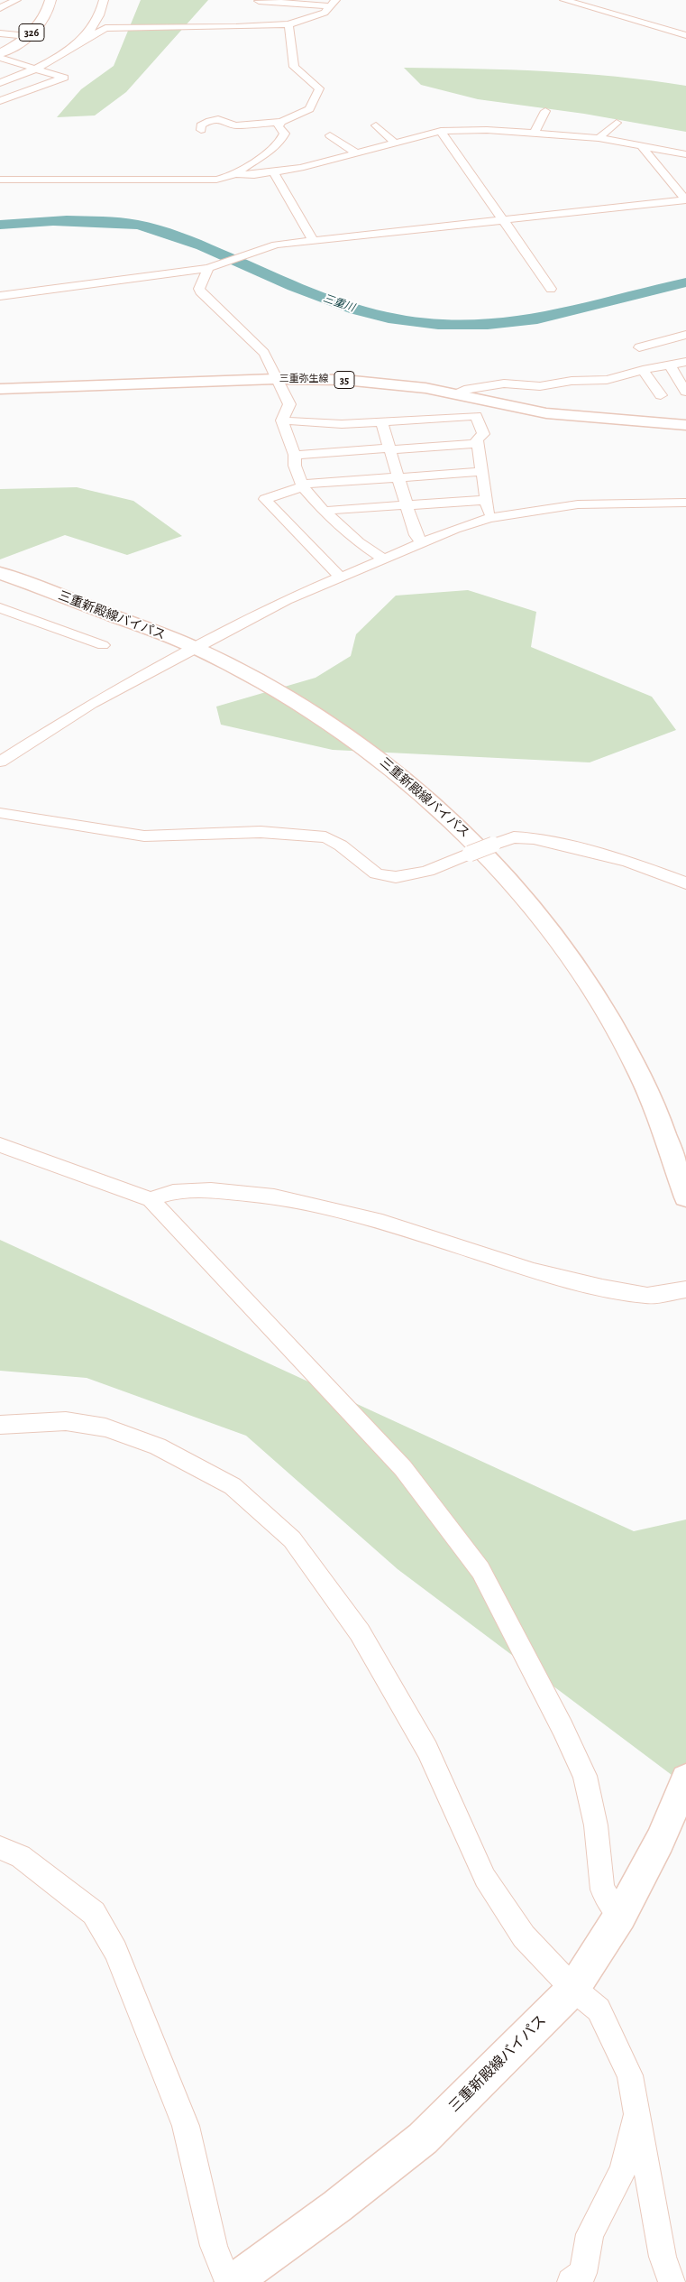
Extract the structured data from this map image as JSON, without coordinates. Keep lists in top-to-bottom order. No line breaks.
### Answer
{"streets":{"highway":["326"],"main road":["三重弥生線","35","三重新殿線バイパス"]},"water":["三重川"]}
